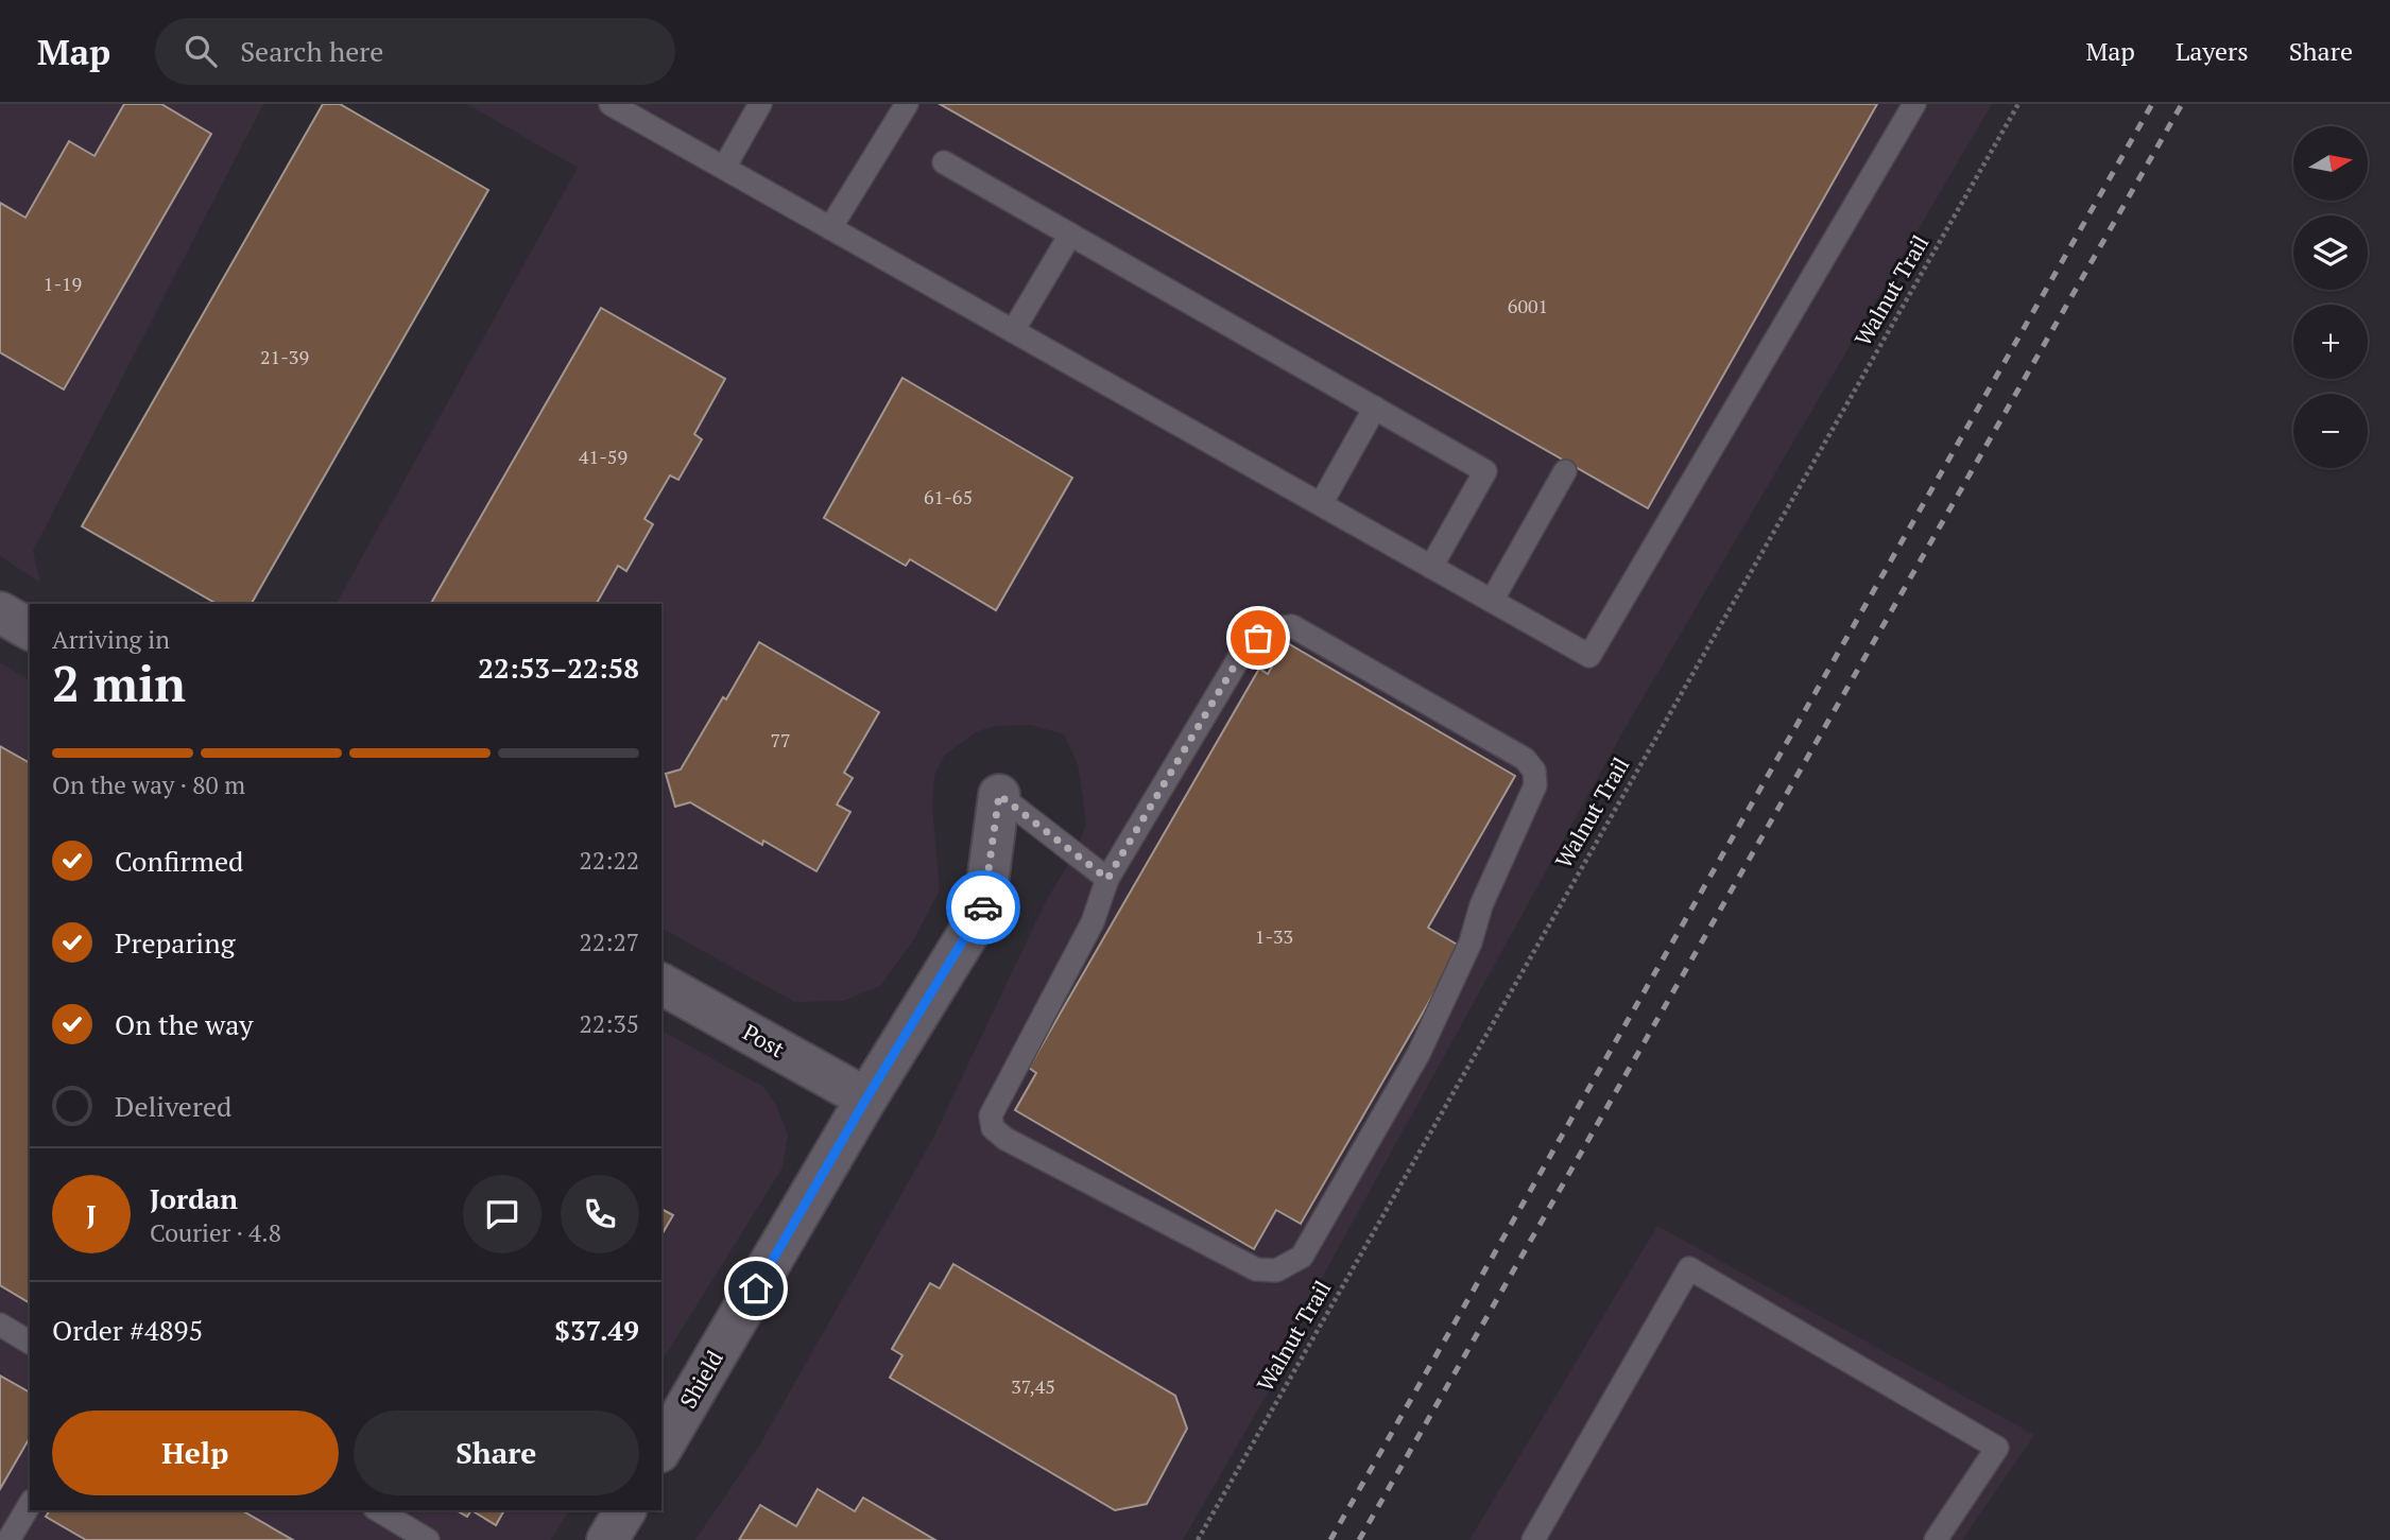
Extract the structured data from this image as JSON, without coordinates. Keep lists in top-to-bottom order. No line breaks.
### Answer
{"streets":{"street":["Post","Shield"],"path":["Walnut Trail"]},"crossings":[["Post","Shield"]],"house_numbers":["1-19","6001","21-39","41-59","61-65","77","1-33","37,45"],"north":"right","page":{"header":"Map","search":"Search here","nav":["Map","Layers","Share"],"map_buttons":["+","−"],"heading":["2 min","Arriving in","22:53–22:58"],"panel":["Jordan","Courier · 4.8","Order #4895","$37.49"],"bar":"On the way · 80 m","list":[["Confirmed","22:22"],["Preparing","22:27"],["On the way","22:35"],"Delivered"],"round":"J","buttons":["Help","Share"]}}
